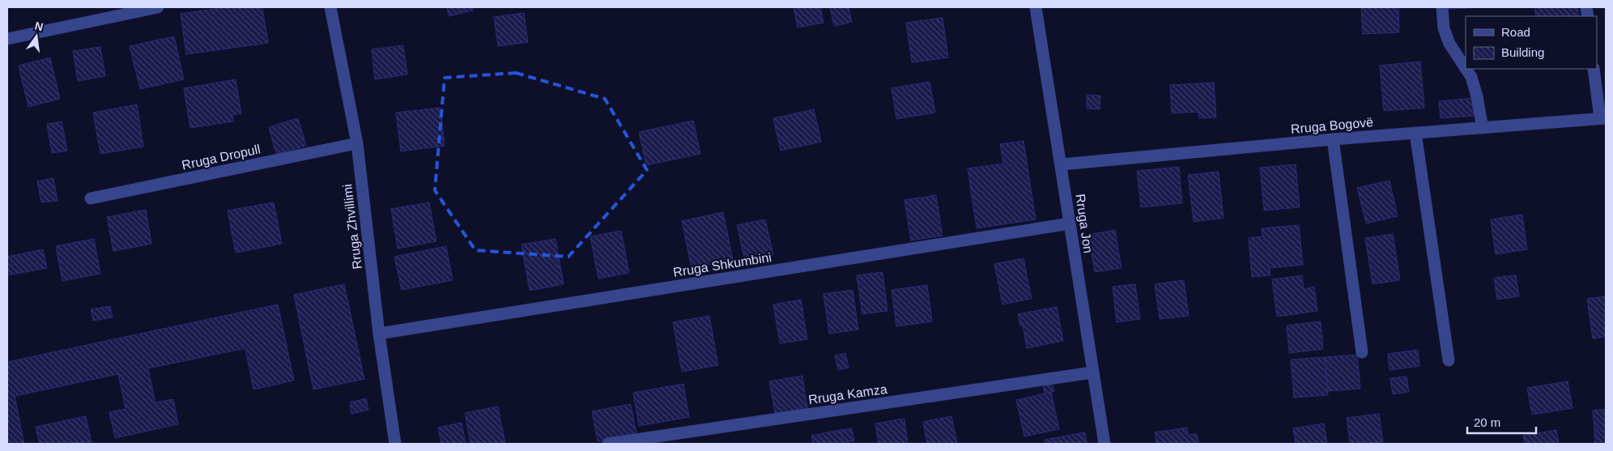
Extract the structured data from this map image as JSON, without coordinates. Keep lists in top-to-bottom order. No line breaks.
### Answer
{"streets":{"street":["Rruga Bogovë","Rruga Dropull","Rruga Jon","Rruga Zhvillimi","Rruga Shkumbini","Rruga Kamza"]},"crossings":[["Rruga Bogovë","Rruga Jon"],["Rruga Dropull","Rruga Zhvillimi"],["Rruga Jon","Rruga Shkumbini"],["Rruga Jon","Rruga Kamza"],["Rruga Zhvillimi","Rruga Shkumbini"]],"legend":["Road","Building"],"scale_bar":"20 m","north":"top"}
